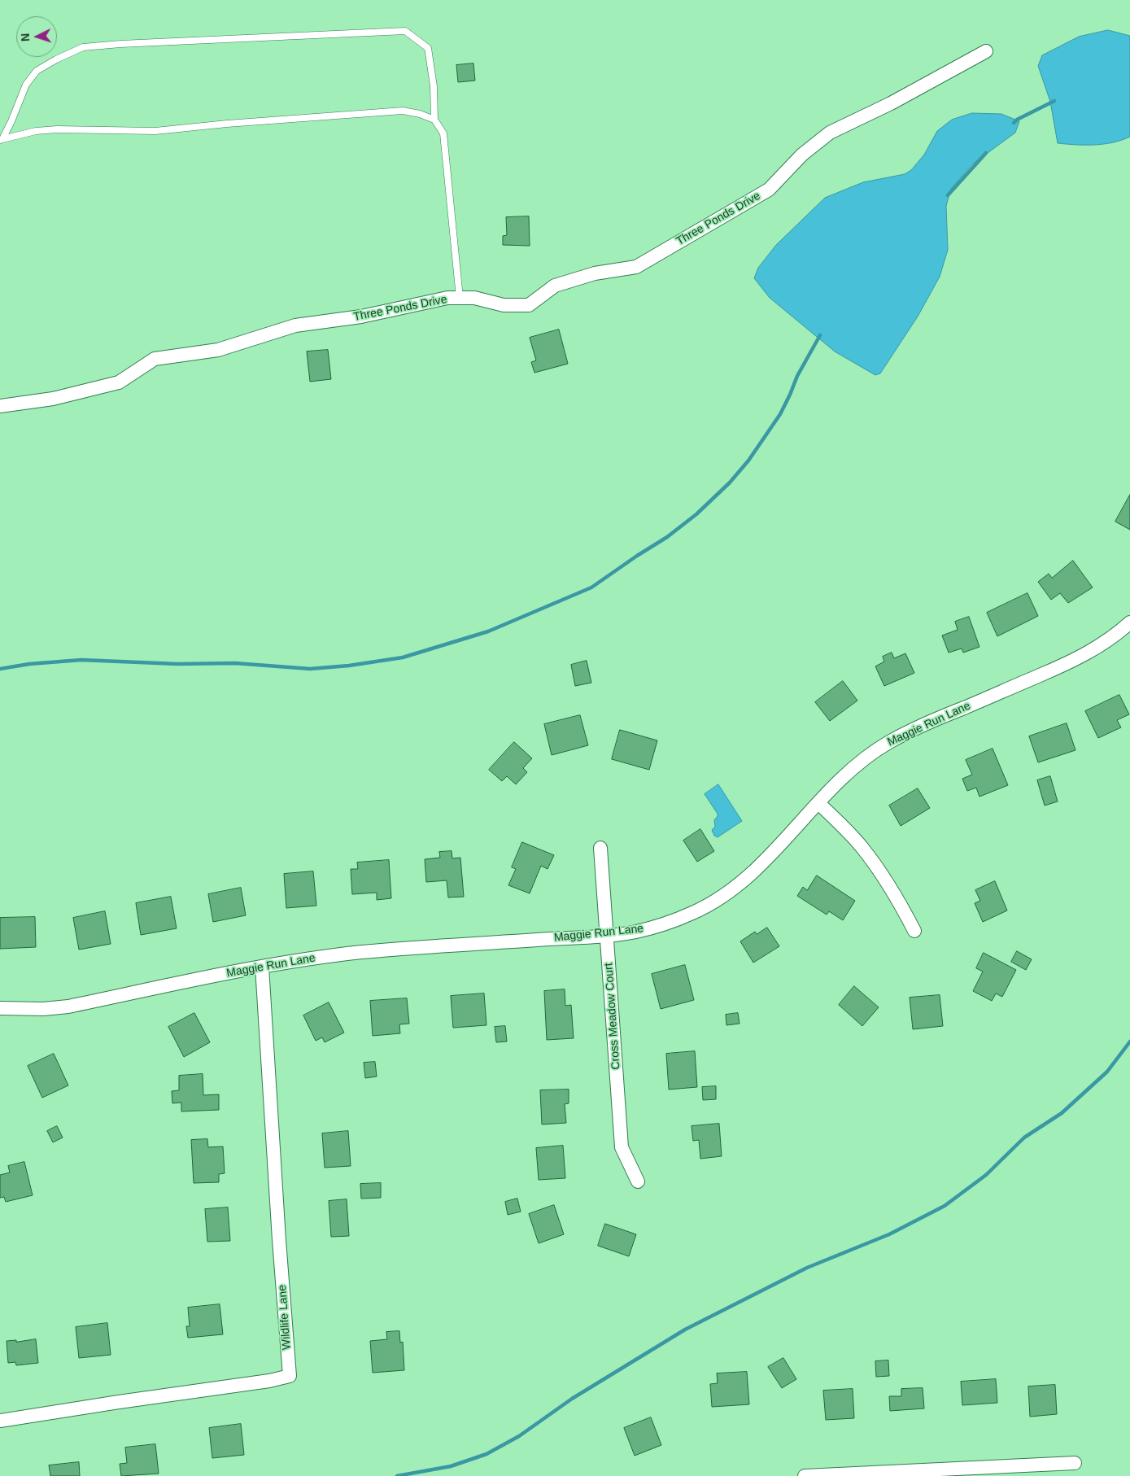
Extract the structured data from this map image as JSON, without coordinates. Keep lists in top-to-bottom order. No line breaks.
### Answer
{"streets":{"street":["Three Ponds Drive","Maggie Run Lane","Cross Meadow Court","Wildlife Lane"]},"crossings":[["Maggie Run Lane","Cross Meadow Court"],["Maggie Run Lane","Wildlife Lane"]],"north":"left"}
